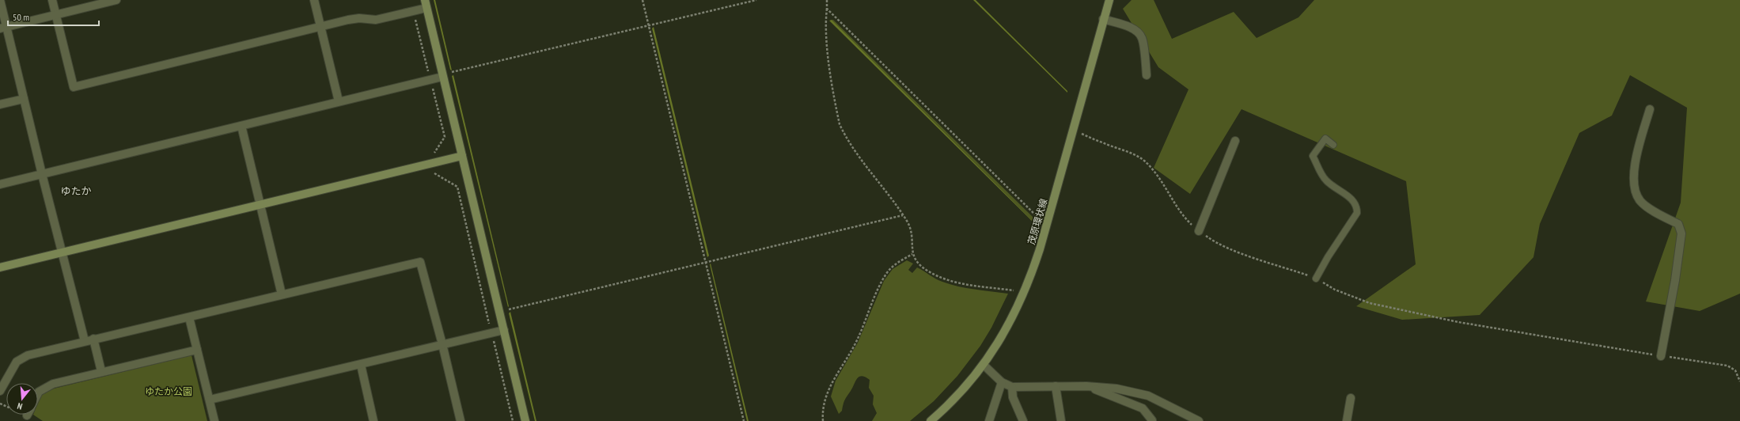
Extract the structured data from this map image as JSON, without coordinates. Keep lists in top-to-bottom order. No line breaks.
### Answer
{"streets":{"street":["茂原環状線"]},"districts":["ゆたか"],"parks":["ゆたか公園"],"scale_bar":"50 m","north":"bottom"}
